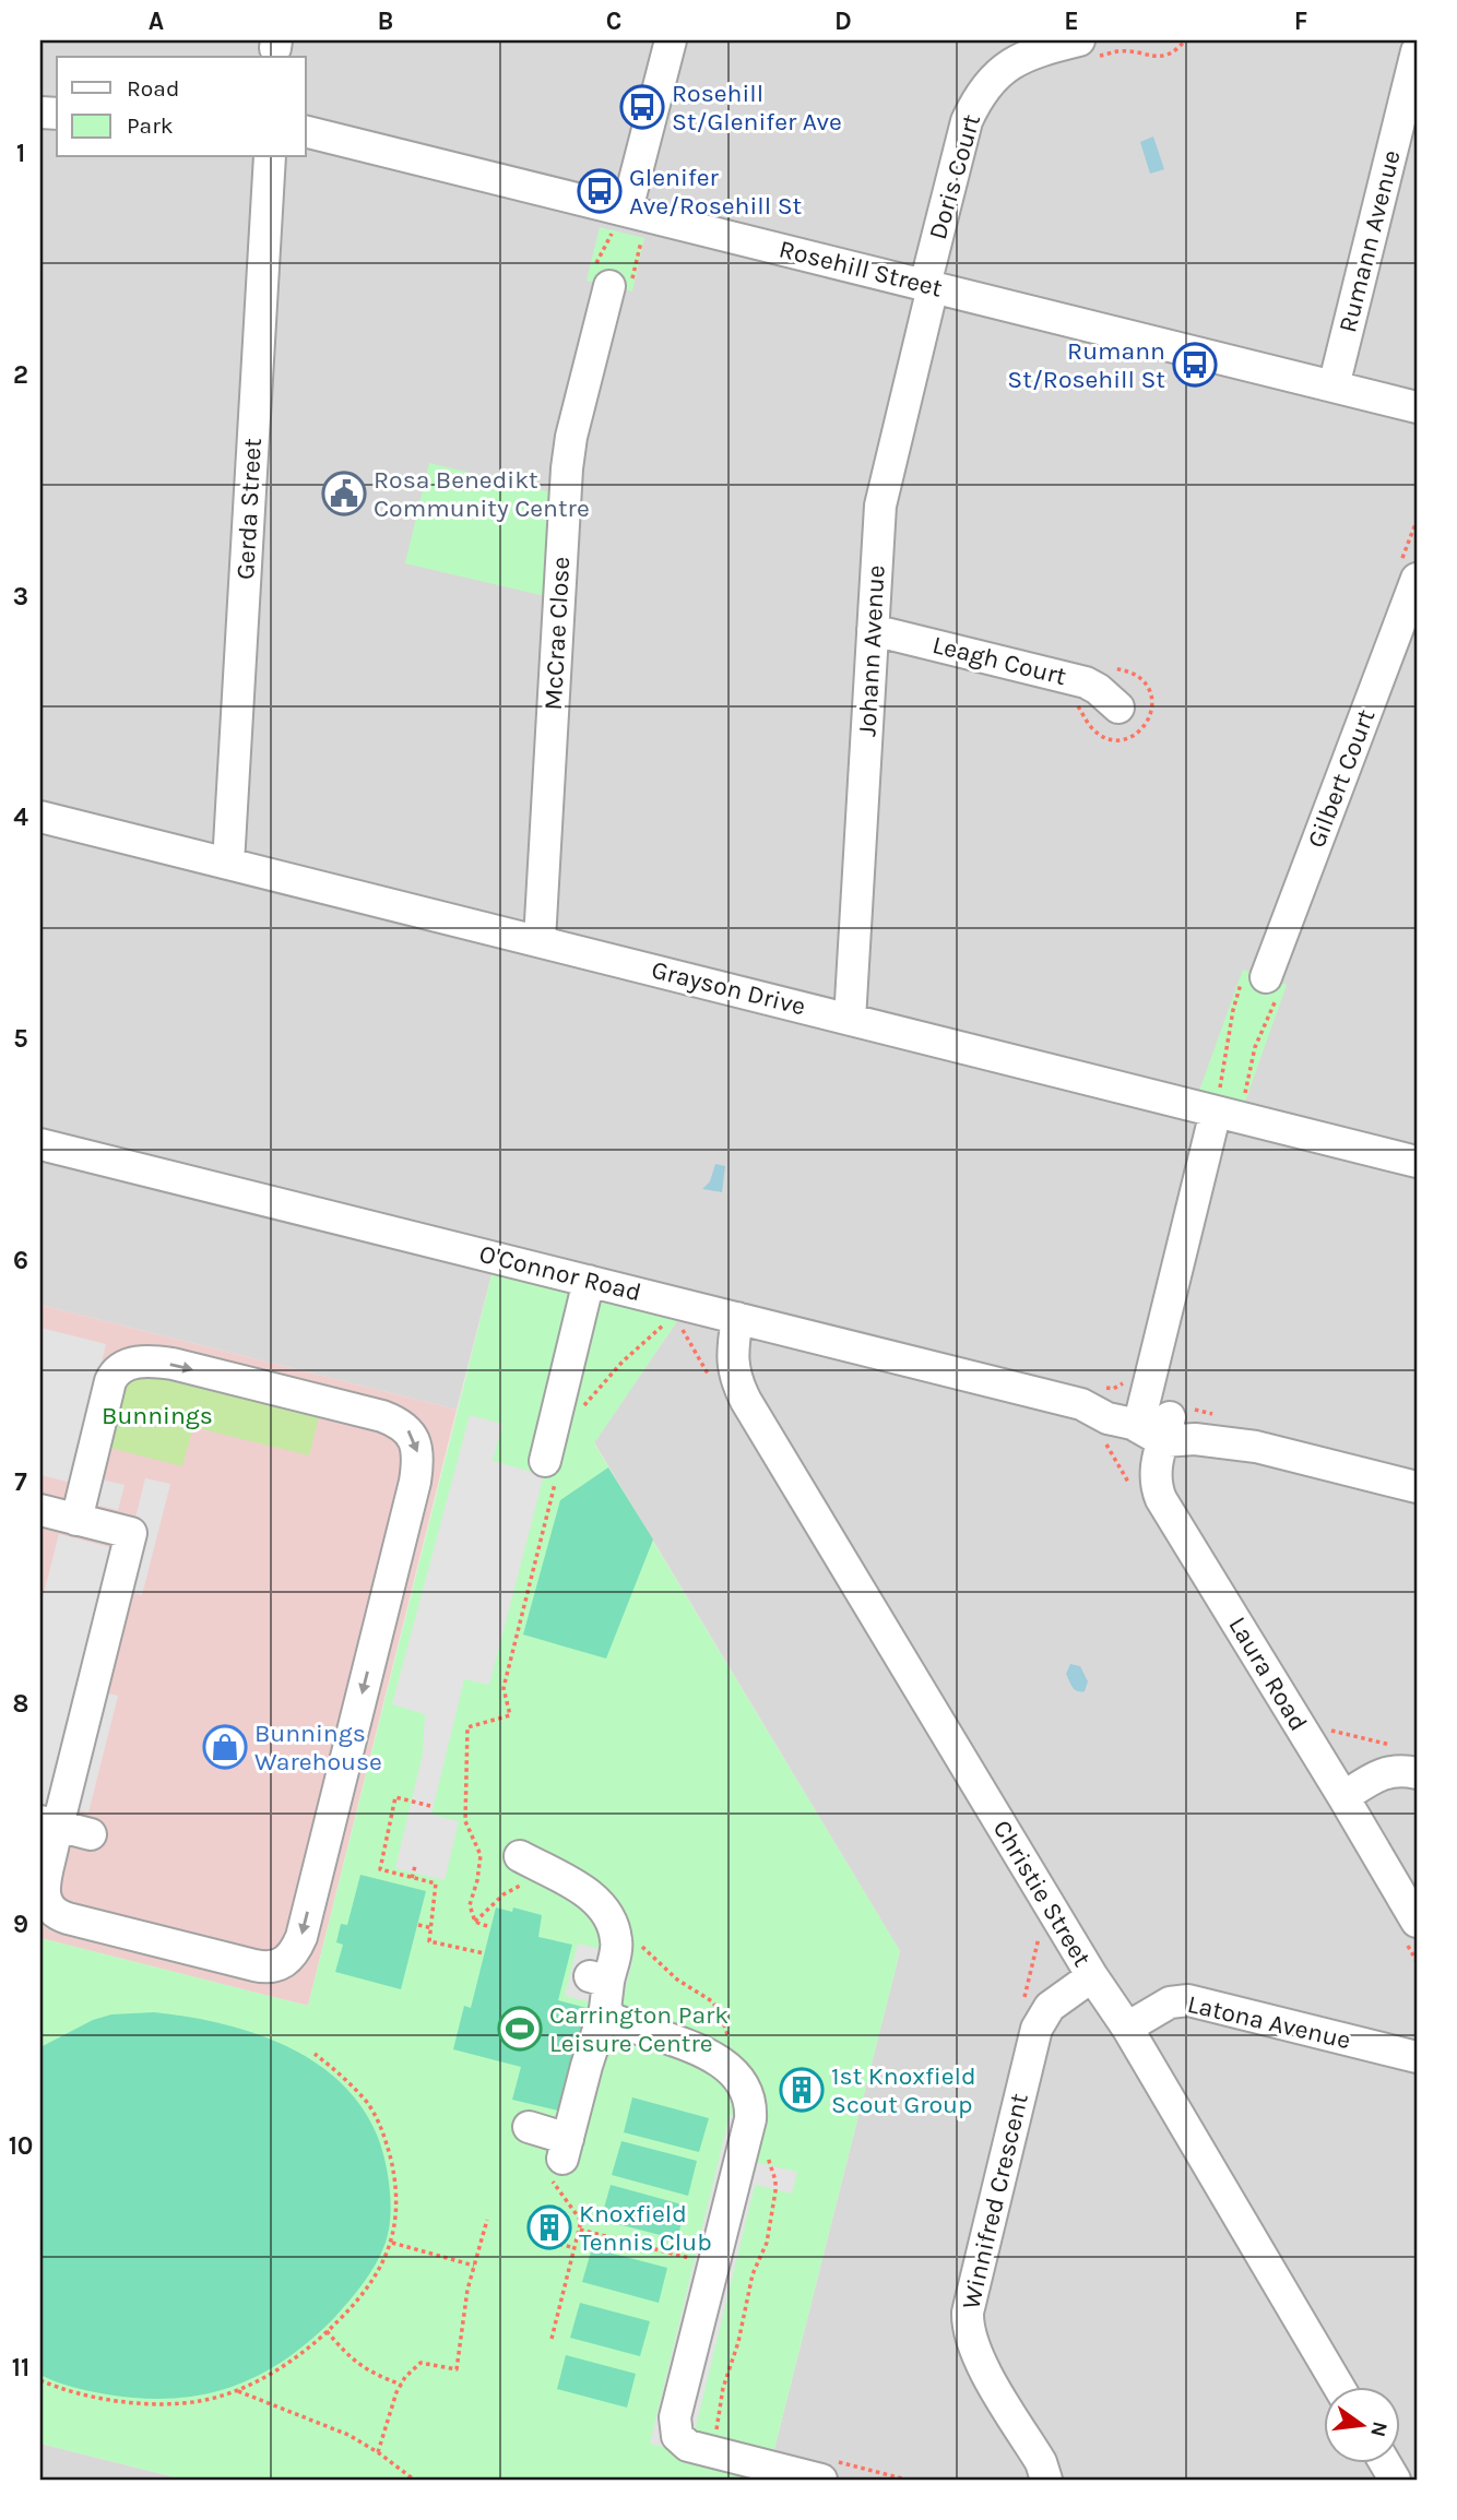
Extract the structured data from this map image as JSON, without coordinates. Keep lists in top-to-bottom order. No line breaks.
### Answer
{"streets":{"street":["Doris Court","Rumann Avenue","Rosehill Street","Gerda Street","McCrae Close","Johann Avenue","Leagh Court","Gilbert Court","Grayson Drive","O'Connor Road","Laura Road","Christie Street","Latona Avenue","Winnifred Crescent"]},"crossings":[["Doris Court","Rosehill Street"],["Doris Court","Johann Avenue"],["Rumann Avenue","Rosehill Street"],["Rosehill Street","Johann Avenue"],["Gerda Street","Grayson Drive"],["McCrae Close","Grayson Drive"],["Johann Avenue","Leagh Court"],["Johann Avenue","Grayson Drive"],["Grayson Drive","Laura Road"],["O'Connor Road","Laura Road"],["O'Connor Road","Christie Street"],["Christie Street","Latona Avenue"],["Christie Street","Winnifred Crescent"]],"parks":["Bunnings"],"places":{"bus stop":["Rosehill St/Glenifer Ave","Glenifer Ave/Rosehill St","Rumann St/Rosehill St"],"public building":["Rosa Benedikt Community Centre"],"shop":["Bunnings Warehouse"],"sports":["Carrington Park Leisure Centre"],"building":["1st Knoxfield Scout Group","Knoxfield Tennis Club"]},"legend":["Road","Park"],"north":"right","grid":{"columns":["A","B","C","D","E","F"],"rows":["1","2","3","4","5","6","7","8","9","10","11"]}}
